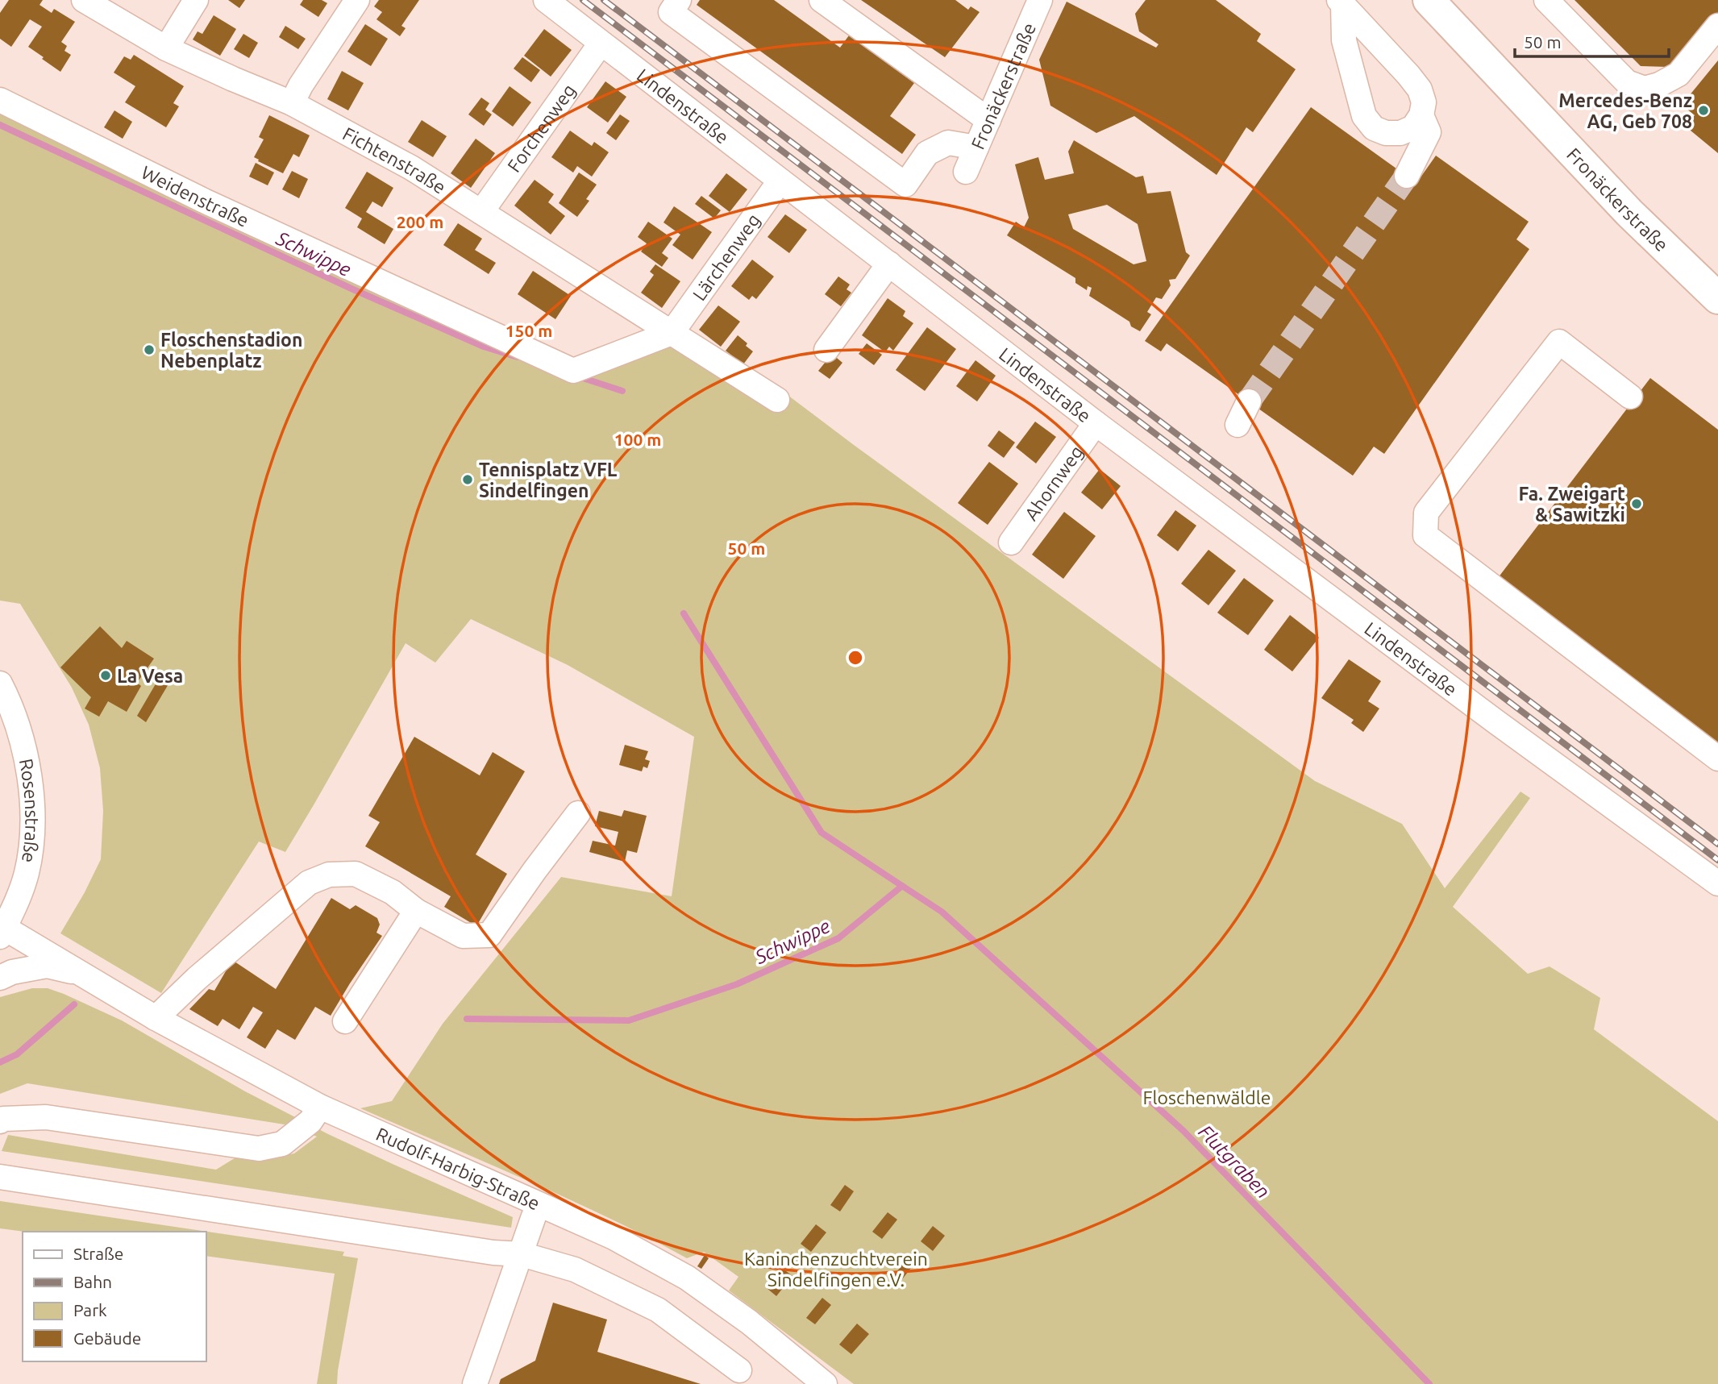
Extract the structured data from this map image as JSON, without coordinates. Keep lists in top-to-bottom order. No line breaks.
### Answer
{"streets":{"main road":["Fronäckerstraße"],"street":["Lindenstraße","Forchenweg","Fichtenstraße","Weidenstraße","Lärchenweg","Ahornweg","Rosenstraße","Rudolf-Harbig-Straße"]},"crossings":[["Lindenstraße","Forchenweg"],["Lindenstraße","Lärchenweg"],["Lindenstraße","Ahornweg"],["Forchenweg","Fichtenstraße"],["Fichtenstraße","Weidenstraße"],["Fichtenstraße","Lärchenweg"],["Weidenstraße","Lärchenweg"],["Rosenstraße","Rudolf-Harbig-Straße"]],"water":["Schwippe","Flutgraben"],"parks":["Floschenwäldle","Kaninchenzuchtverein Sindelfingen e.V."],"places":["Mercedes-Benz AG, Geb 708","Floschenstadion Nebenplatz","Tennisplatz VFL Sindelfingen","Fa. Zweigart & Sawitzki","La Vesa"],"legend":["Straße","Bahn","Park","Gebäude"],"scale_bar":"50 m","rings":["200 m","150 m","100 m","50 m"]}
